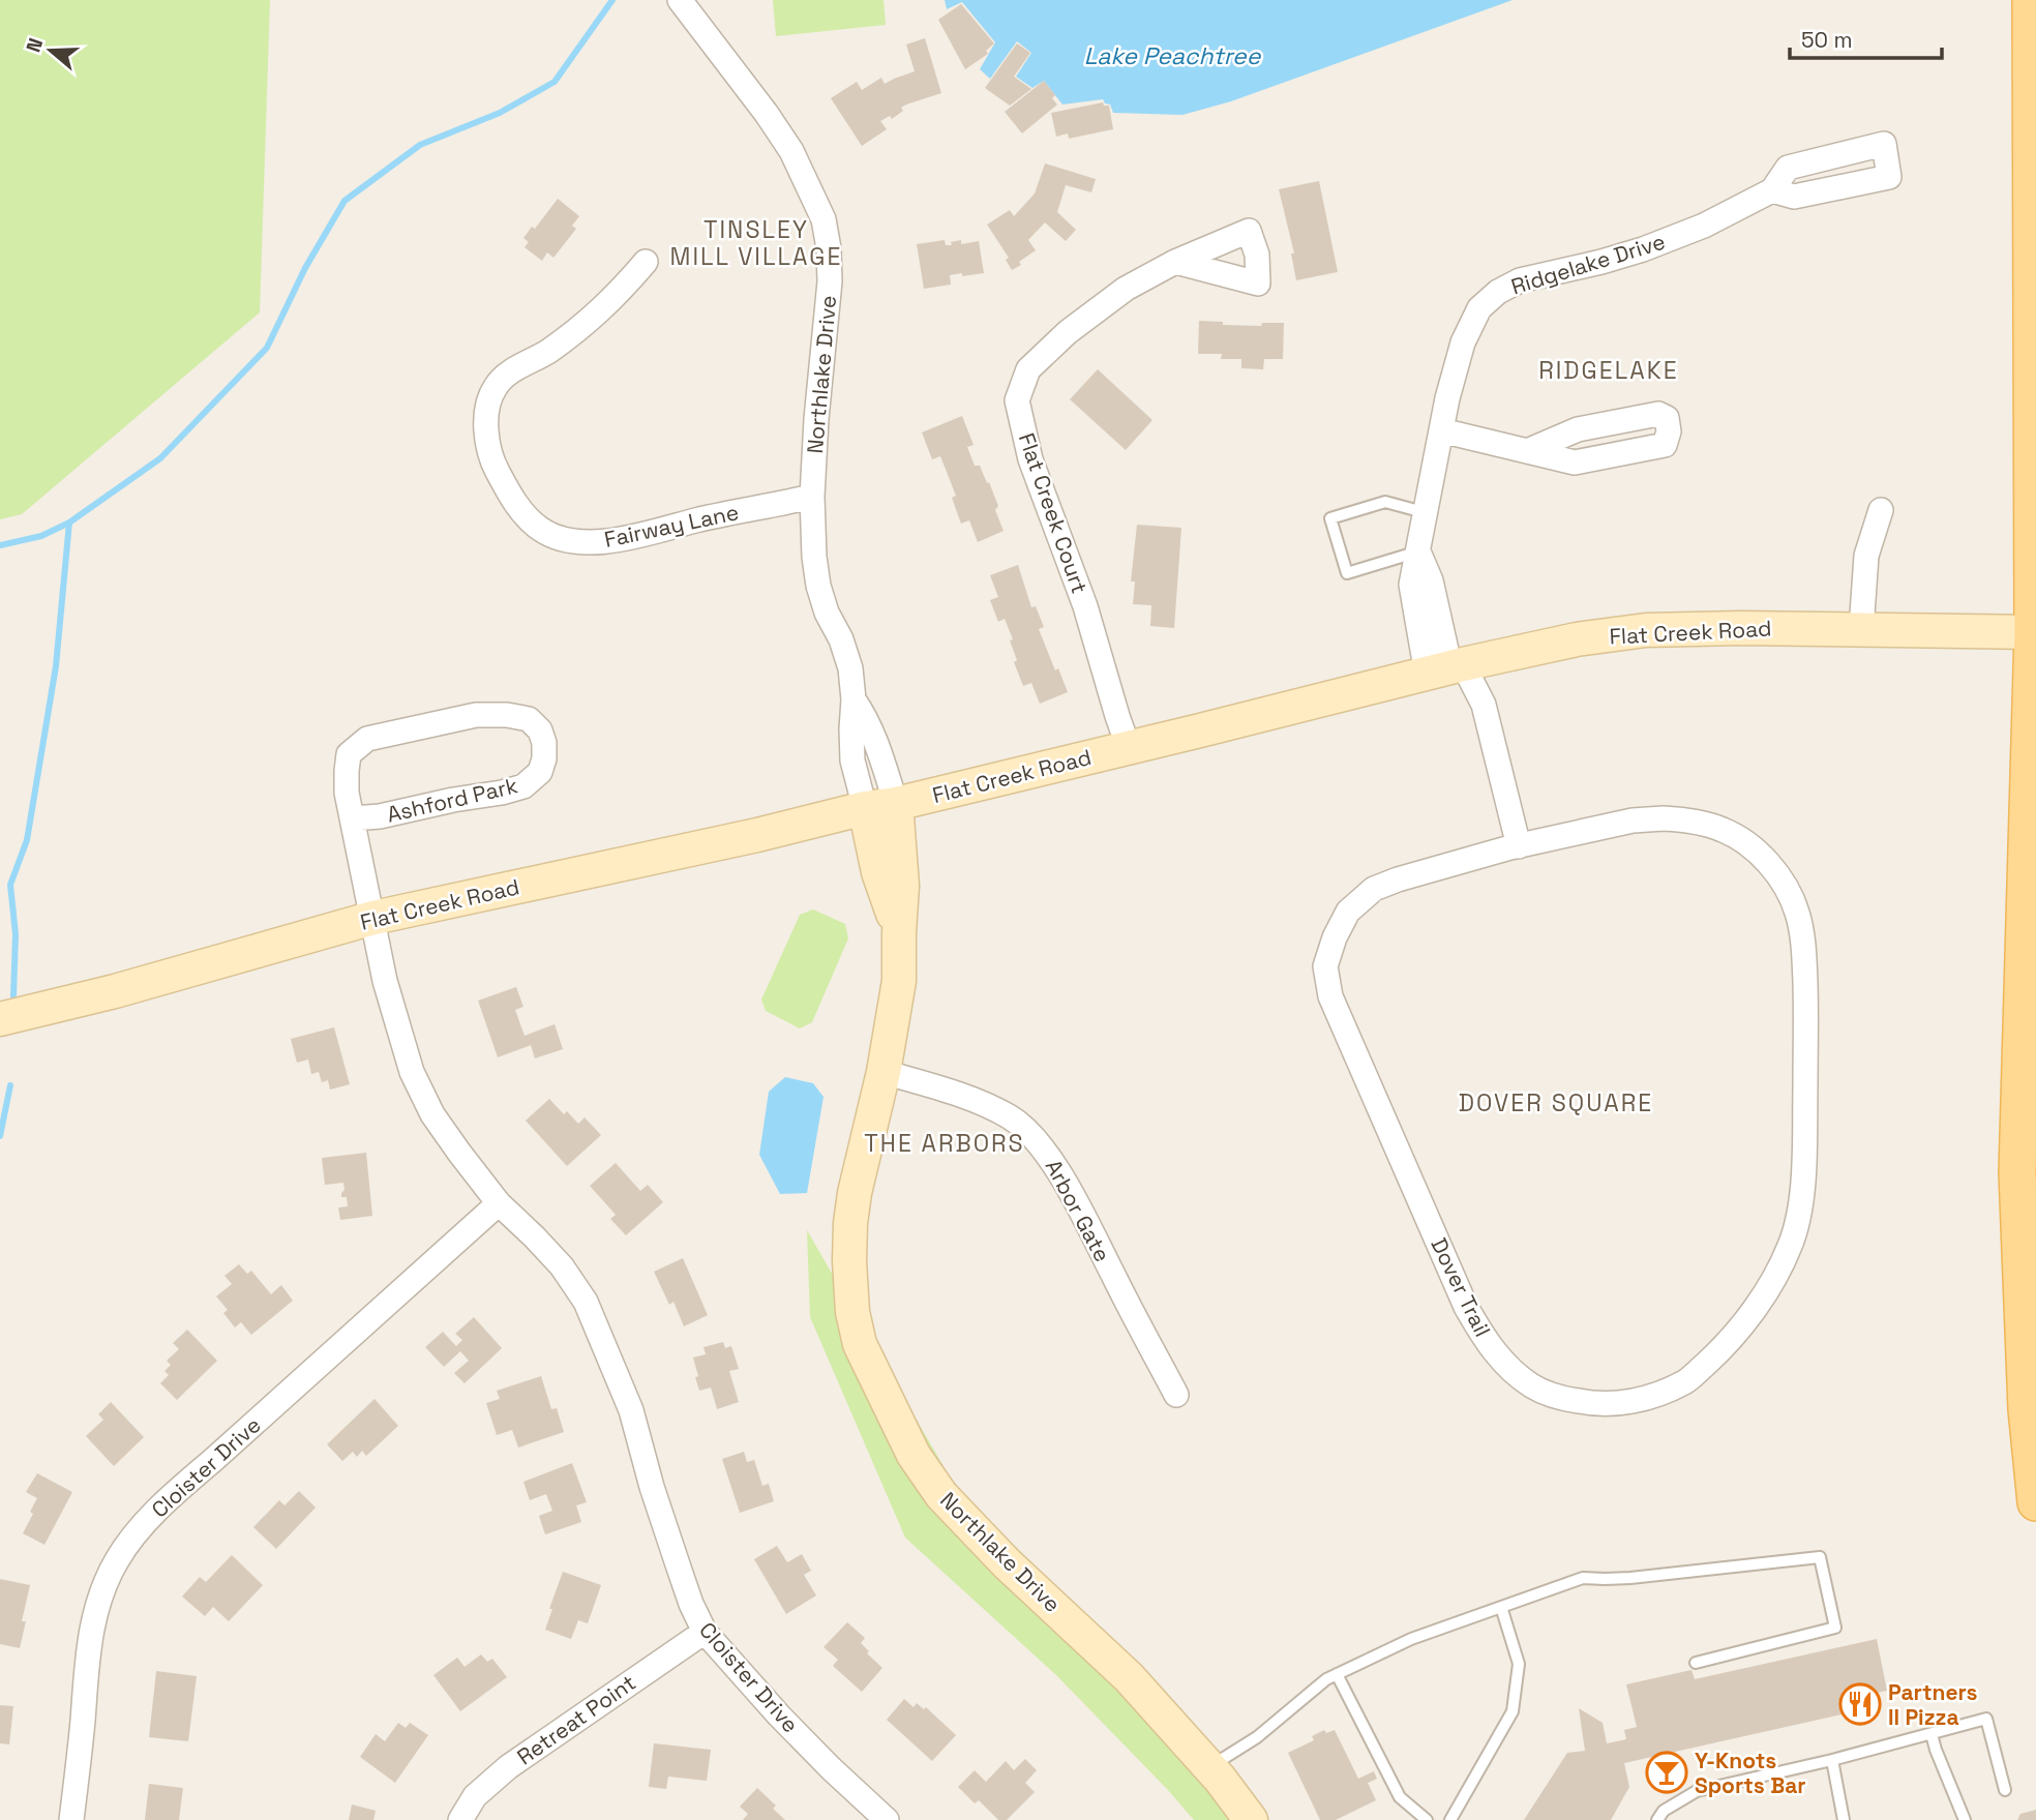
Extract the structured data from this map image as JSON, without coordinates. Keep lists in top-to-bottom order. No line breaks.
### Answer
{"streets":{"street":["Ridgelake Drive","Northlake Drive","Flat Creek Court","Fairway Lane","Flat Creek Road","Ashford Park","Arbor Gate","Dover Trail","Cloister Drive","Retreat Point"]},"crossings":[["Ridgelake Drive","Flat Creek Road"],["Northlake Drive","Fairway Lane"],["Northlake Drive","Flat Creek Road"],["Northlake Drive","Arbor Gate"],["Flat Creek Court","Flat Creek Road"],["Flat Creek Road","Ashford Park"],["Flat Creek Road","Cloister Drive"],["Ashford Park","Cloister Drive"],["Cloister Drive","Retreat Point"]],"districts":["TINSLEY MILL VILLAGE","RIDGELAKE","DOVER SQUARE","THE ARBORS"],"water":["Lake Peachtree"],"places":{"restaurant":["Partners II Pizza"],"bar":["Y-Knots Sports Bar"]},"scale_bar":"50 m","north":"left"}
